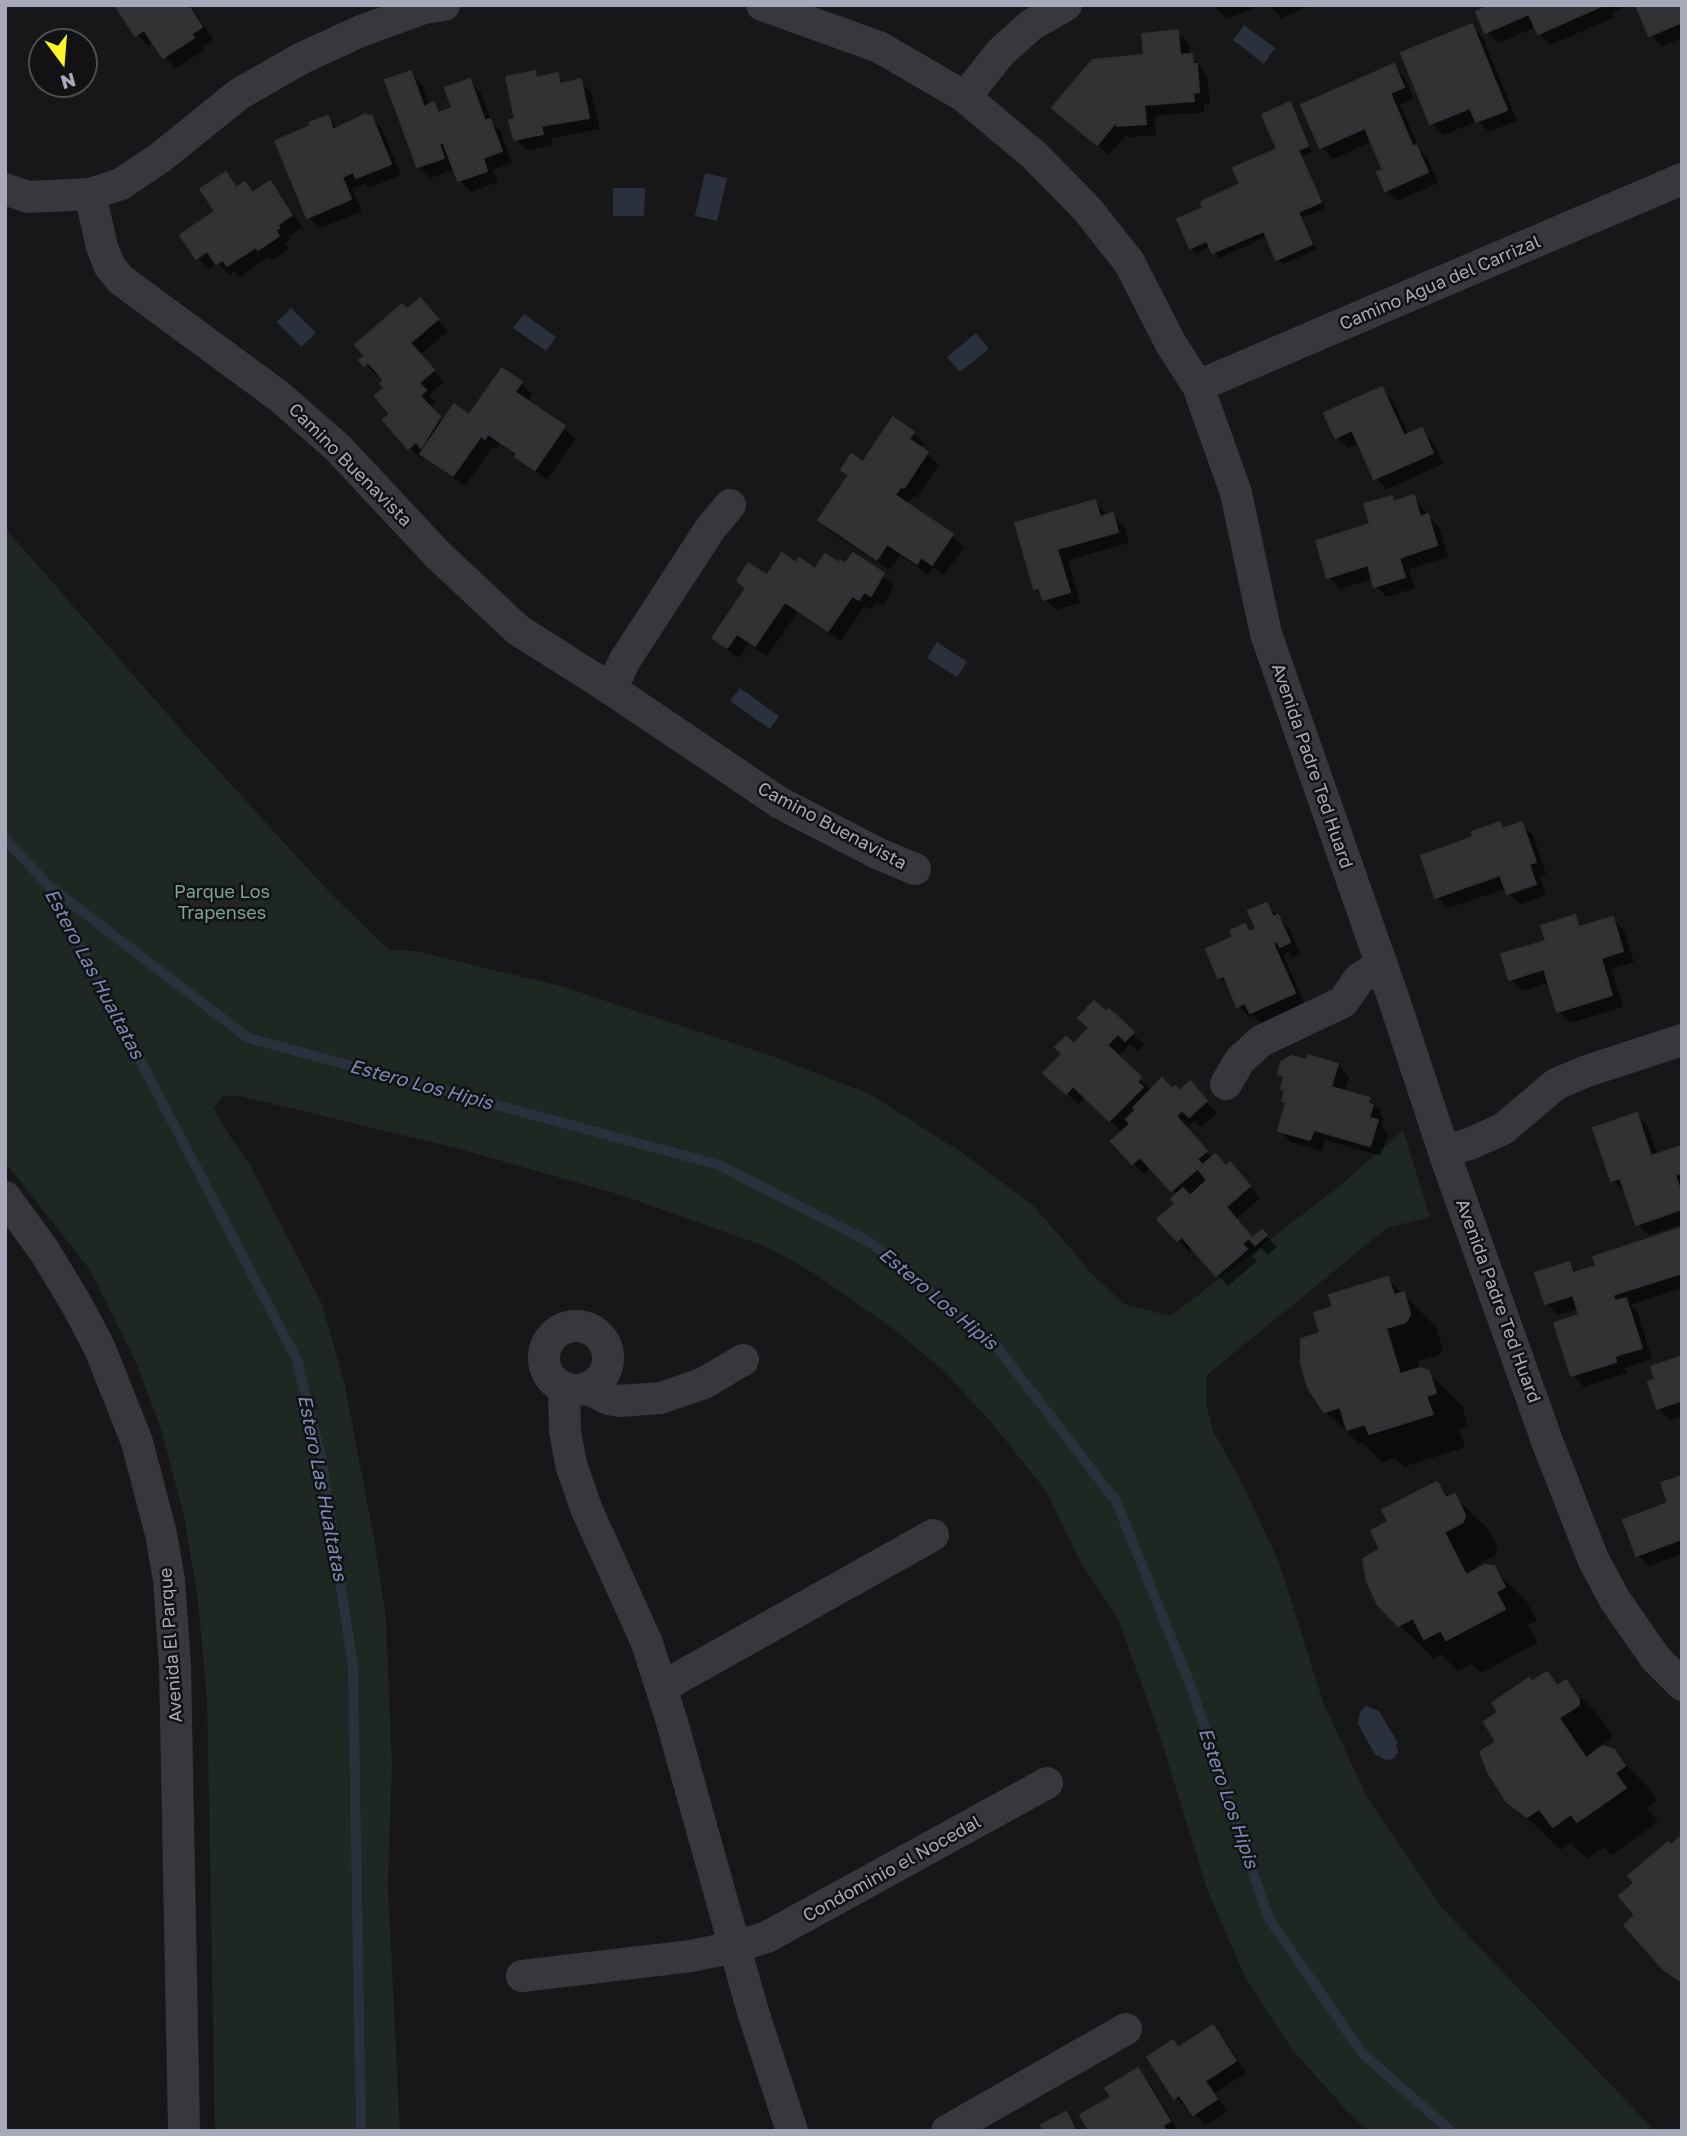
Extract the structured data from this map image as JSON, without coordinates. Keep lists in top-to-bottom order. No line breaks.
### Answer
{"streets":{"street":["Camino Agua del Carrizal","Camino Buenavista","Avenida Padre Ted Huard","Avenida El Parque","Condominio el Nocedal"]},"crossings":[["Camino Agua del Carrizal","Avenida Padre Ted Huard"]],"water":["Estero Las Hualtatas","Estero Los Hipis"],"parks":["Parque Los Trapenses"],"north":"bottom"}
